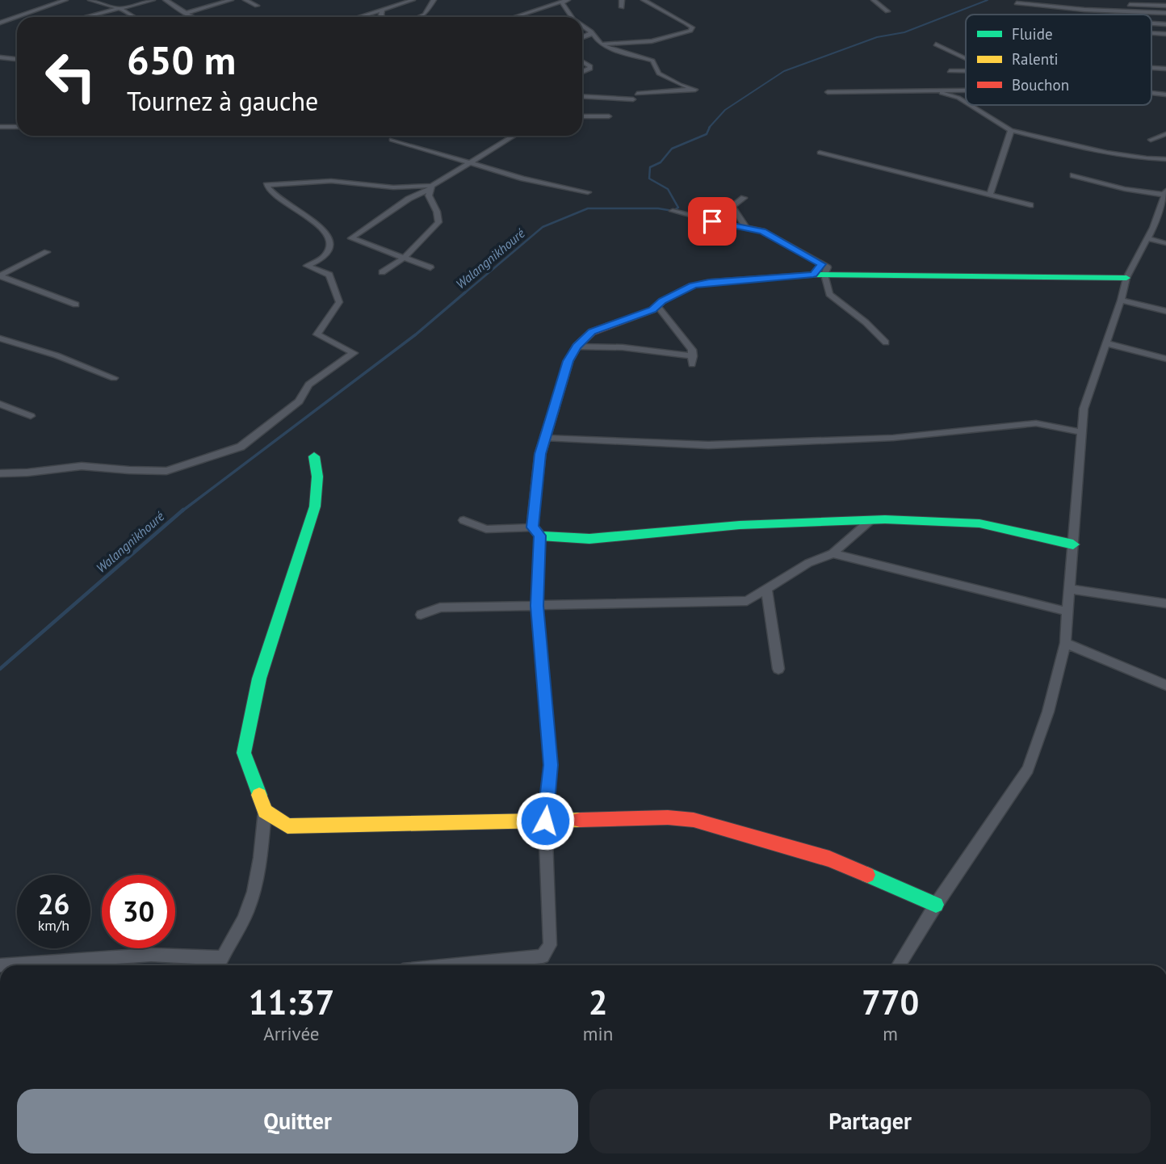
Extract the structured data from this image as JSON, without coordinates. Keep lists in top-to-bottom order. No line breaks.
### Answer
{"water":["Walangnikhouré"],"legend":["Fluide","Ralenti","Bouchon"],"page":{"turn":["650 m","Tournez à gauche"],"speed":"26 km/h","limit":"30","eta":["11:37","Arrivée","2","min","770","m"],"buttons":["Quitter","Partager"]}}
